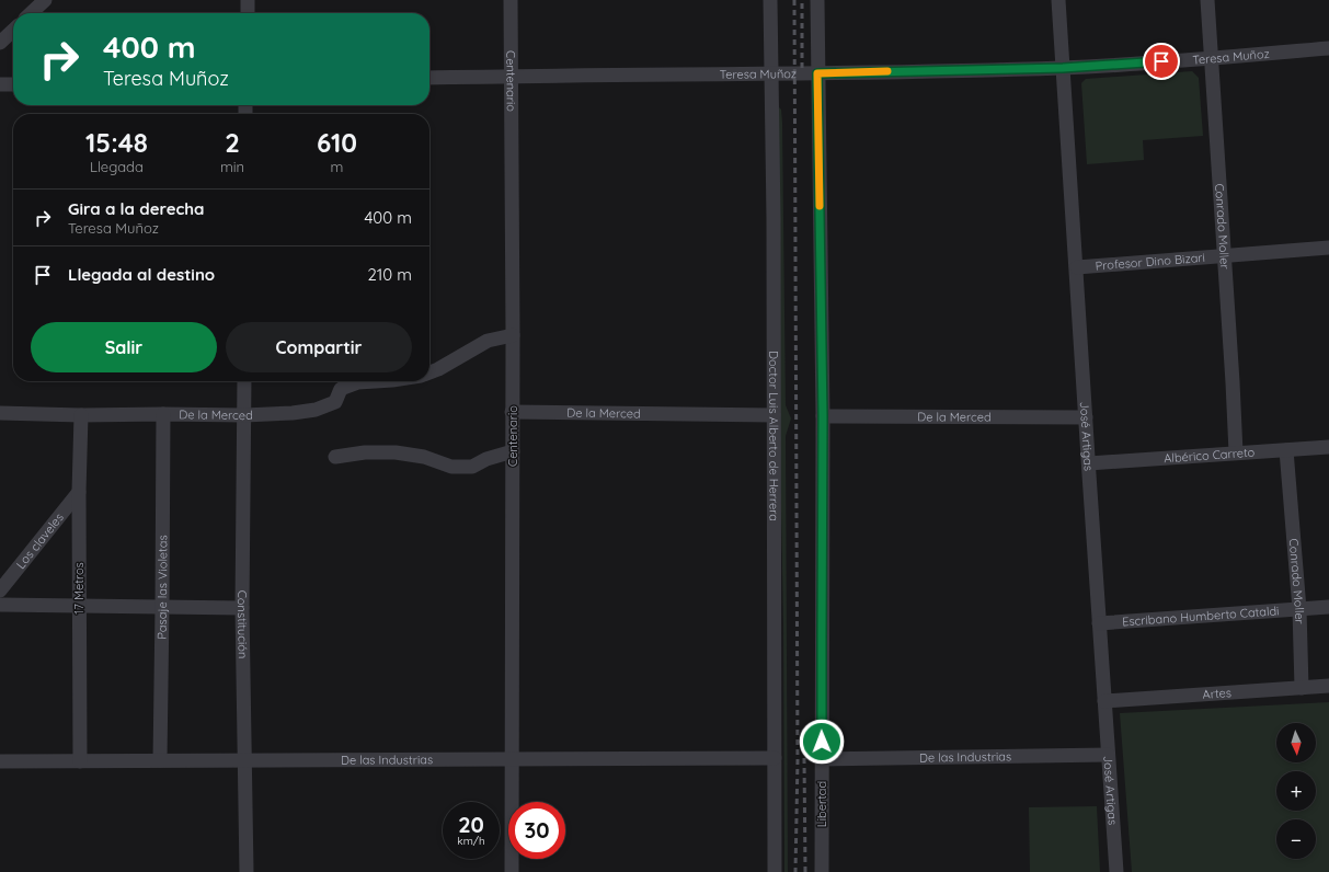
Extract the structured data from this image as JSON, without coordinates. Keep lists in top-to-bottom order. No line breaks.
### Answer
{"streets":{"street":["Teresa Muñoz","Centenario","Conrado Moller","Profesor Dino Bizari","De la Merced","Doctor Luis Alberto de Herrera","José Artigas","Albérico Carreto","Los claveles","Pasaje las Violetas","17 Metros","Escribano Humberto Cataldi","Constitución","Artes","De las Industrias","Libertad"]},"crossings":[["Teresa Muñoz","Centenario"],["Teresa Muñoz","Conrado Moller"],["Teresa Muñoz","Doctor Luis Alberto de Herrera"],["Teresa Muñoz","José Artigas"],["Teresa Muñoz","Libertad"],["Centenario","De la Merced"],["Centenario","De las Industrias"],["Conrado Moller","Profesor Dino Bizari"],["Conrado Moller","Albérico Carreto"],["Conrado Moller","Escribano Humberto Cataldi"],["Conrado Moller","Artes"],["Profesor Dino Bizari","José Artigas"],["De la Merced","Doctor Luis Alberto de Herrera"],["De la Merced","José Artigas"],["De la Merced","Pasaje las Violetas"],["De la Merced","17 Metros"],["De la Merced","Constitución"],["De la Merced","Libertad"],["Doctor Luis Alberto de Herrera","De las Industrias"],["José Artigas","Albérico Carreto"],["José Artigas","Escribano Humberto Cataldi"],["José Artigas","Artes"],["José Artigas","De las Industrias"],["Los claveles","17 Metros"],["Pasaje las Violetas","De las Industrias"],["17 Metros","De las Industrias"],["Constitución","De las Industrias"],["De las Industrias","Libertad"]],"north":"bottom","page":{"turn":["400 m","Teresa Muñoz"],"eta":["15:48","Llegada","2","min","610","m"],"list":[{"name":"Gira a la derecha","note":"Teresa Muñoz","value":"400 m"},{"name":"Llegada al destino","value":"210 m"}],"buttons":["Salir","Compartir"],"map_buttons":["+","−"],"speed":"20 km/h","limit":"30"}}
